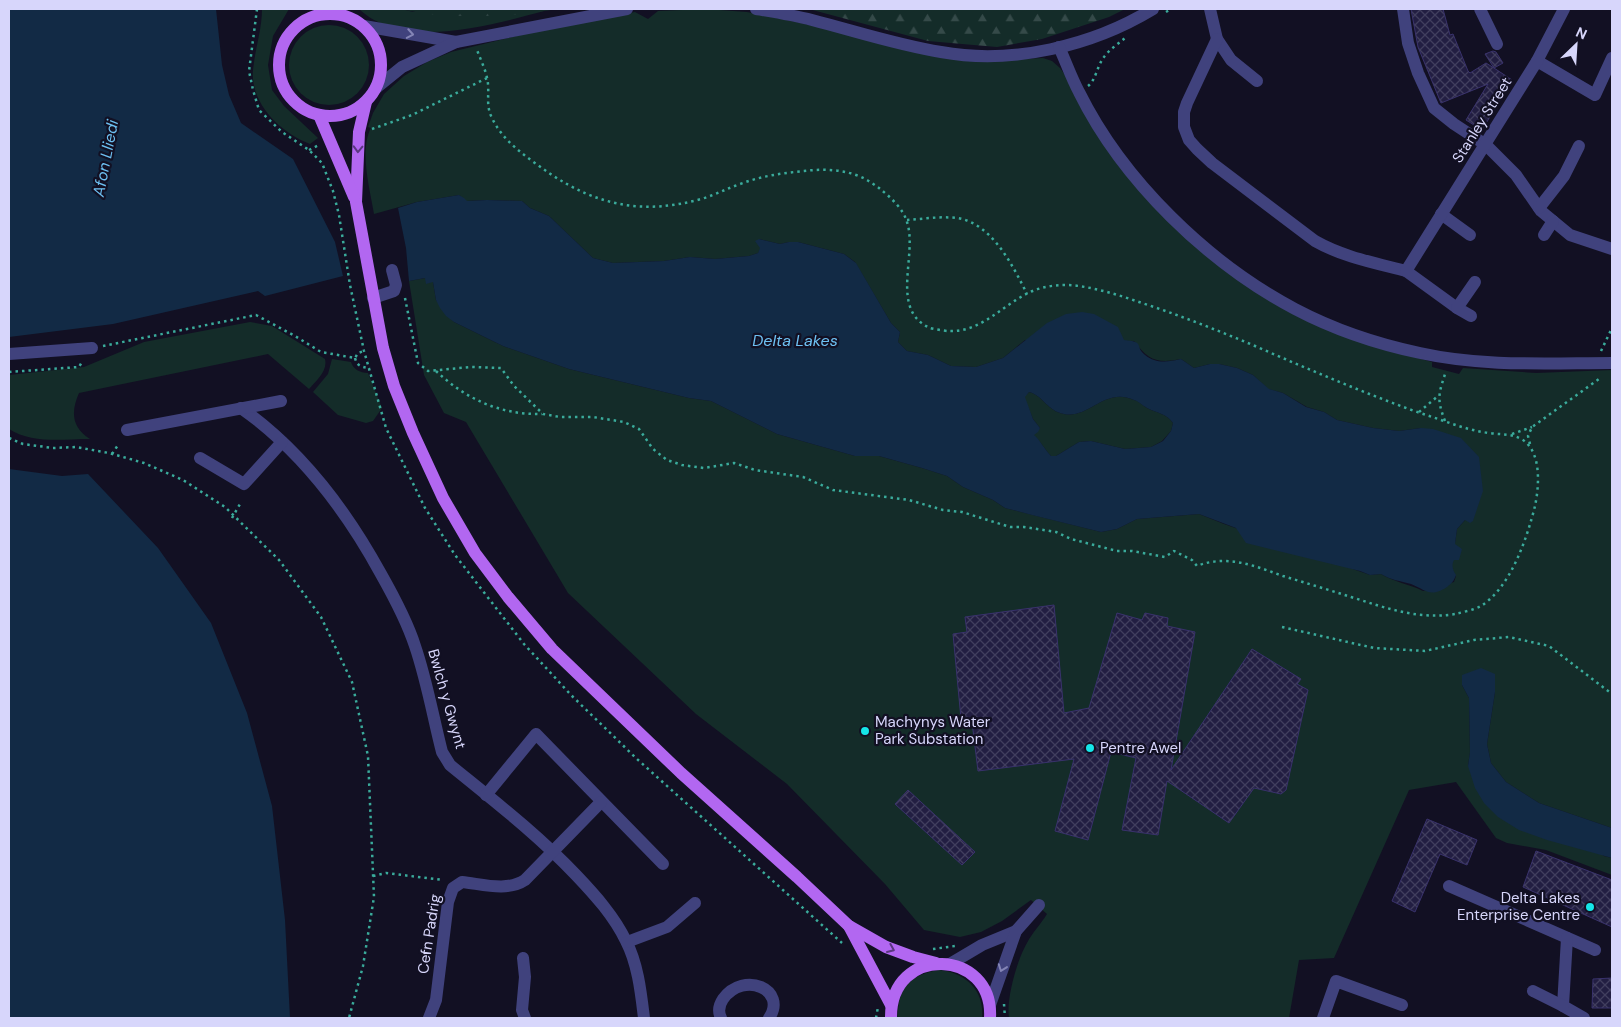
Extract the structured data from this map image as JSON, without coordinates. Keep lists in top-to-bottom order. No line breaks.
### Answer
{"streets":{"street":["Stanley Street","Bwlch y Gwynt","Cefn Padrig"]},"crossings":[["Bwlch y Gwynt","Cefn Padrig"]],"water":["Afon Lliedi","Delta Lakes"],"places":["Machynys Water Park Substation","Pentre Awel","Delta Lakes Enterprise Centre"],"north":"top right"}
